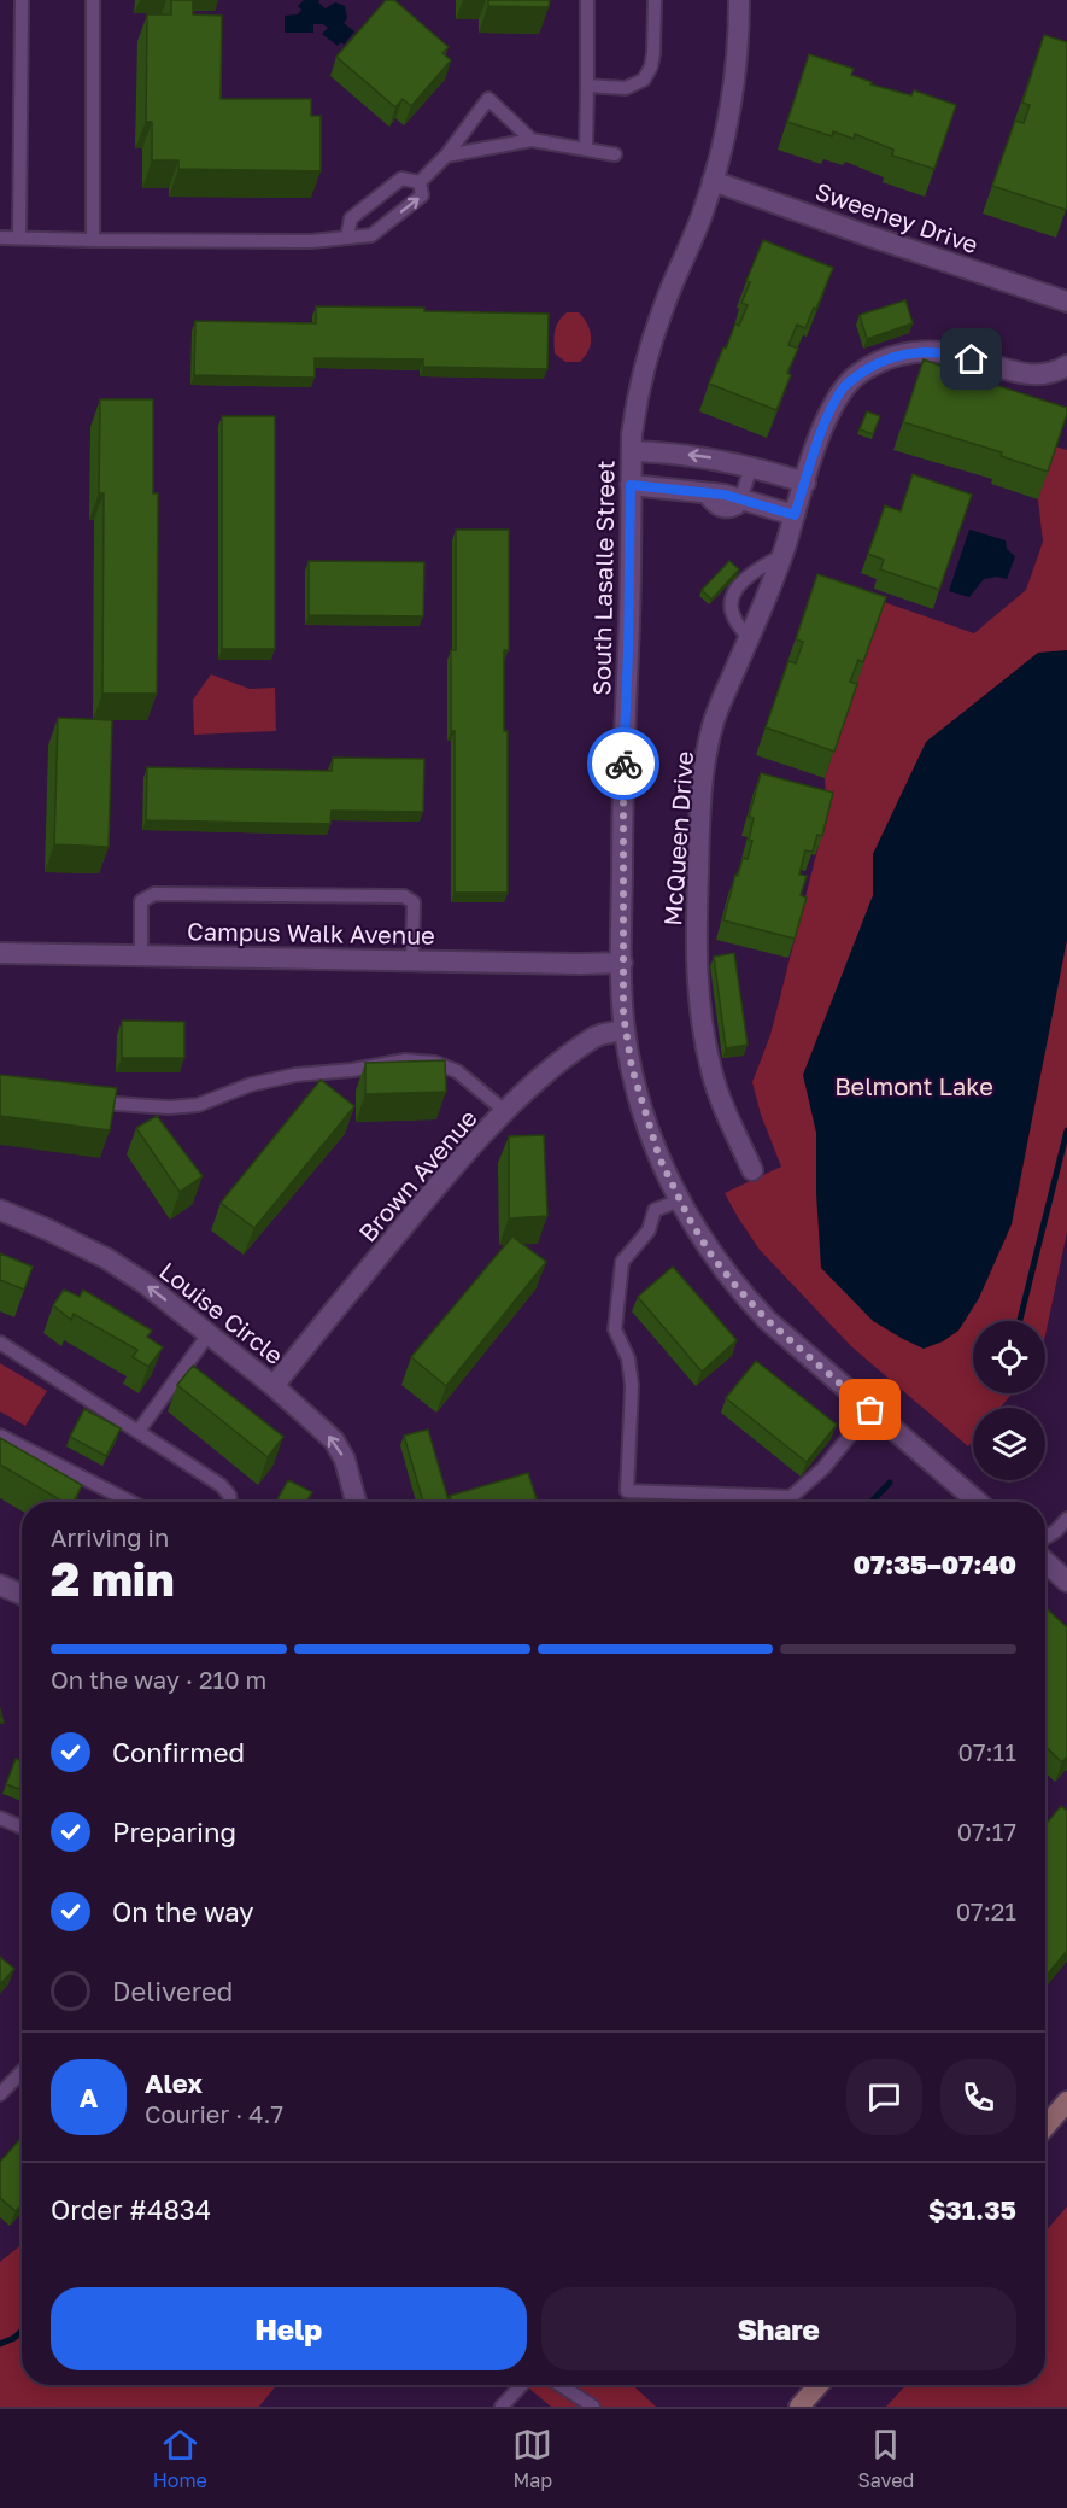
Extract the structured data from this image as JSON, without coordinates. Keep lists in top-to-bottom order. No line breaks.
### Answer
{"streets":{"street":["Sweeney Drive","South Lasalle Street","McQueen Drive","Campus Walk Avenue","Brown Avenue","Louise Circle"]},"crossings":[["Sweeney Drive","South Lasalle Street"],["South Lasalle Street","Campus Walk Avenue"],["South Lasalle Street","Brown Avenue"],["Brown Avenue","Louise Circle"]],"one_way":["Louise Circle"],"parks":["Belmont Lake"],"page":{"heading":["2 min","Arriving in","07:35–07:40"],"panel":["Alex","Courier · 4.7","Order #4834","$31.35"],"bar":"On the way · 210 m","list":[["Confirmed","07:11"],["Preparing","07:17"],["On the way","07:21"],"Delivered"],"round":"A","buttons":["Help","Share"],"tabs":["Home","Map","Saved"]}}
